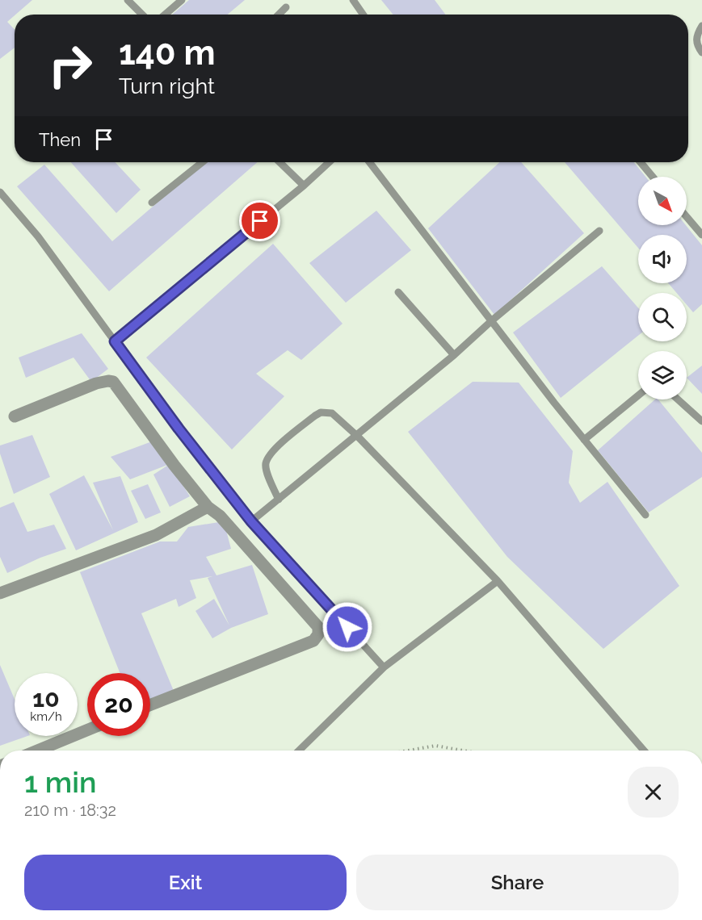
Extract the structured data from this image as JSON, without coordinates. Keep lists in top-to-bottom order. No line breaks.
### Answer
{"north":"bottom right","page":{"turn":["140 m","Turn right"],"then":"Then","speed":"10 km/h","limit":"20","heading":["1 min","210 m · 18:32"],"buttons":["Exit","Share"]}}
